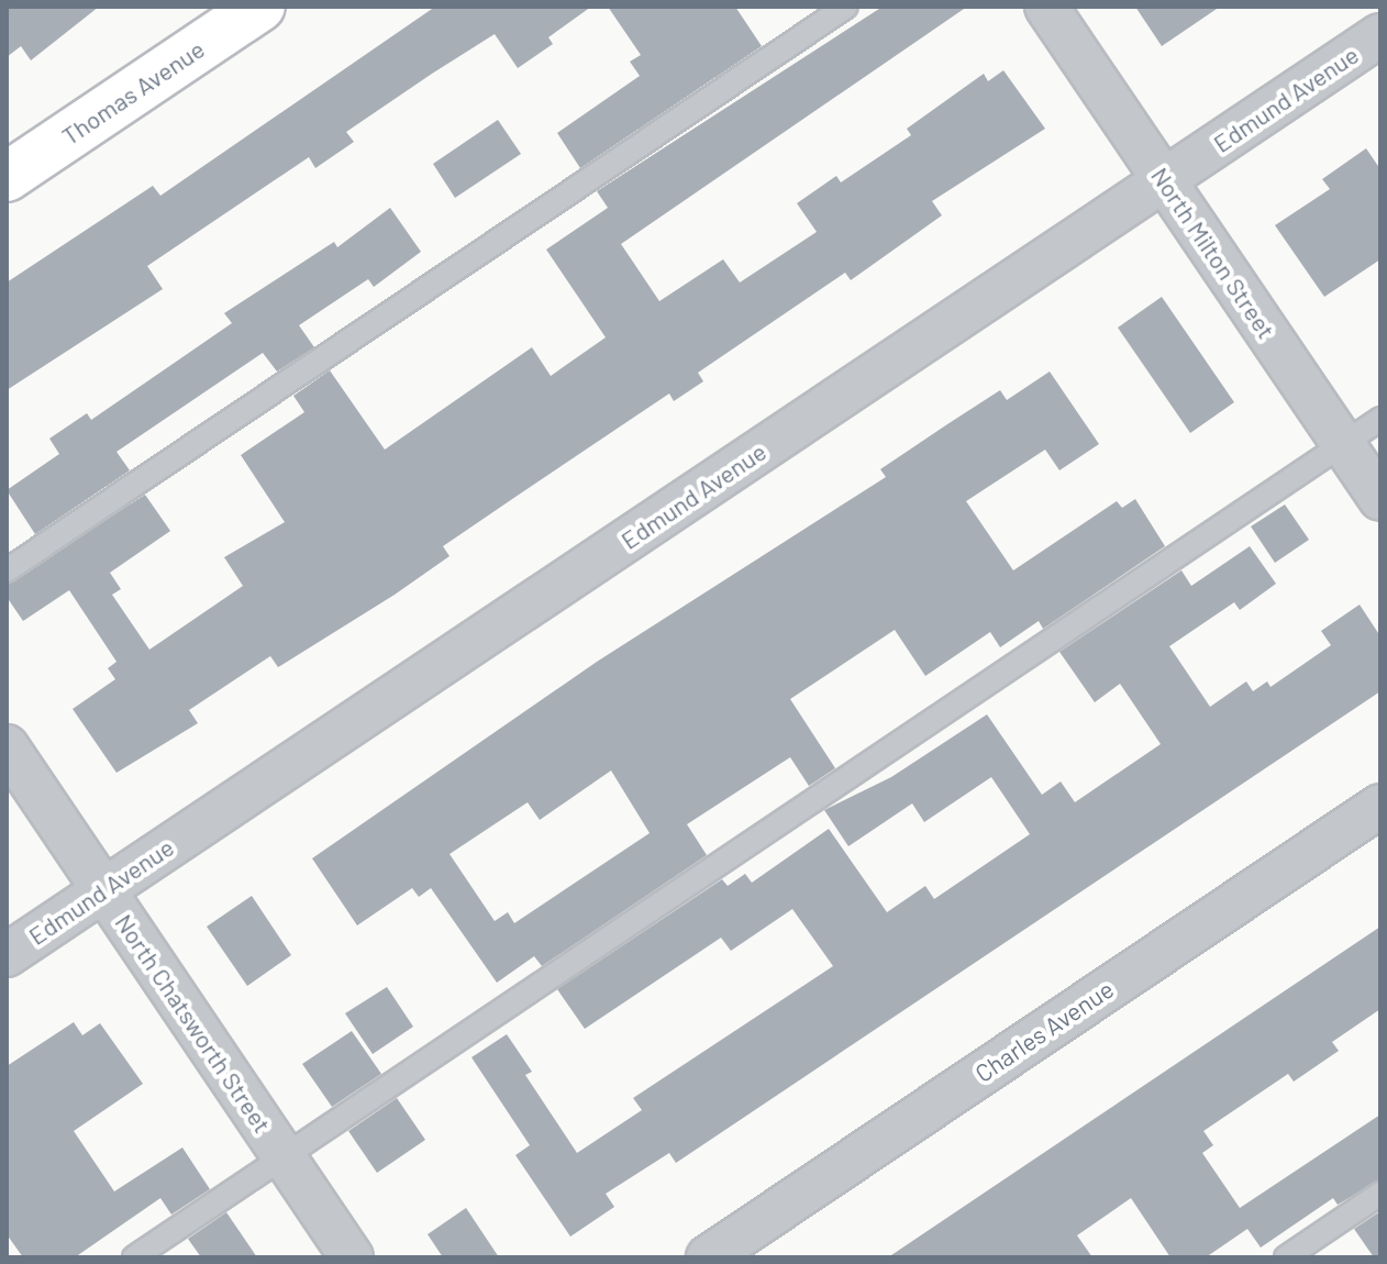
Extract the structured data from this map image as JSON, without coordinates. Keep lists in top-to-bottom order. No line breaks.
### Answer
{"streets":{"street":["Thomas Avenue","Edmund Avenue","North Milton Street","North Chatsworth Street","Charles Avenue"]},"crossings":[["Edmund Avenue","North Milton Street"],["Edmund Avenue","North Chatsworth Street"]]}
